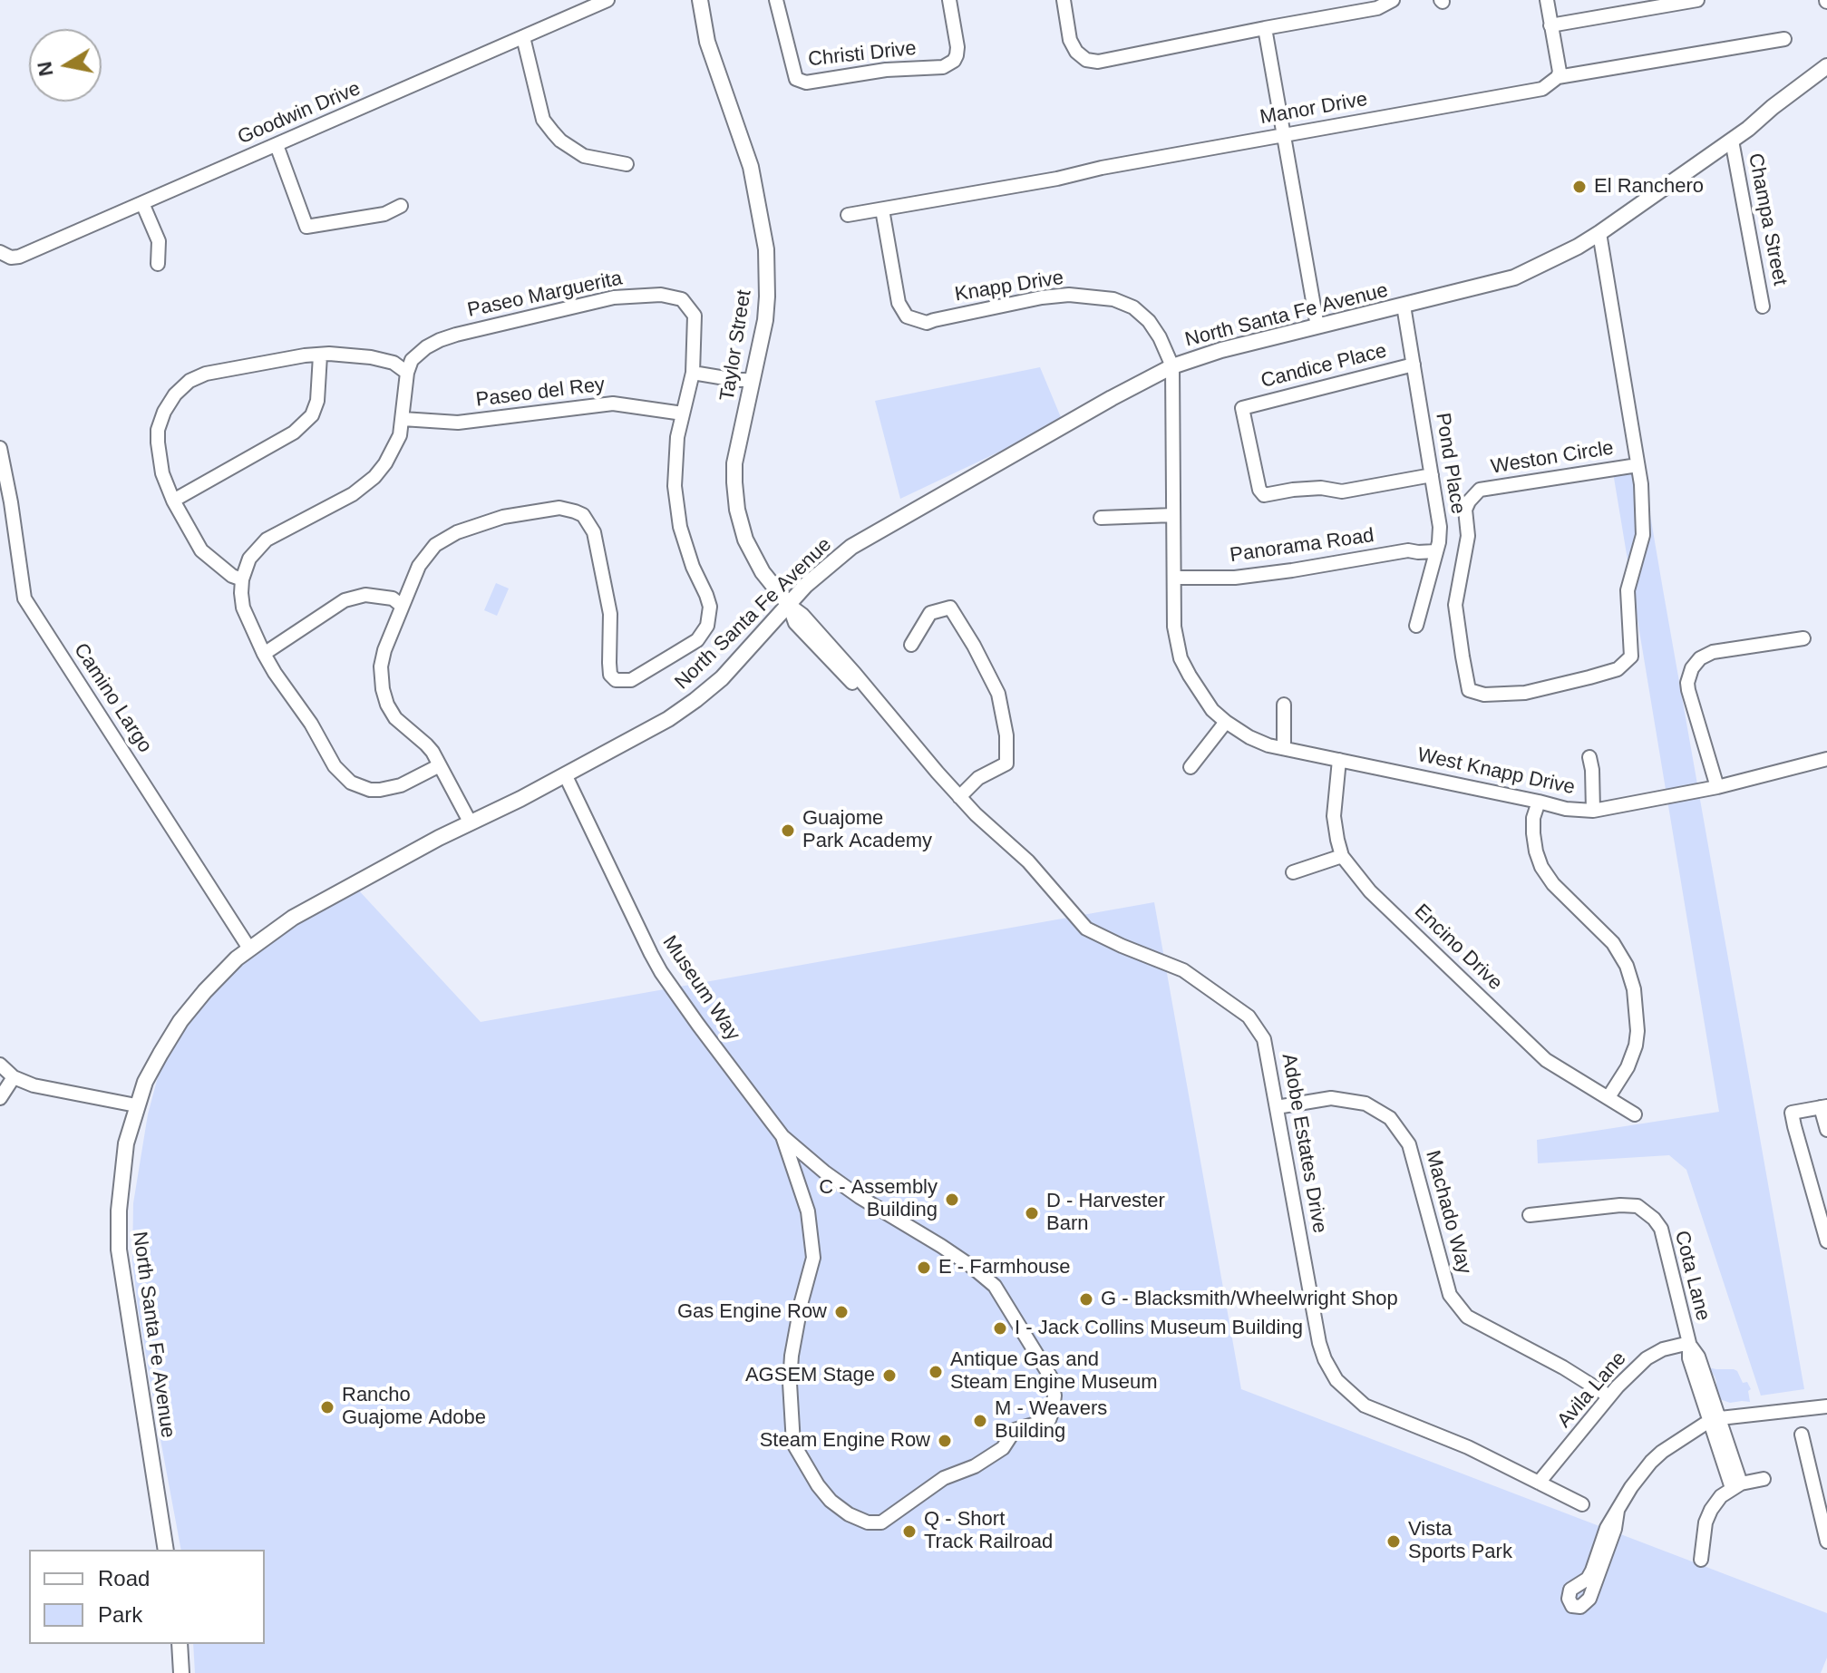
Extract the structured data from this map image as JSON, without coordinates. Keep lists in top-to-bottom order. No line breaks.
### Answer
{"streets":{"main road":["North Santa Fe Avenue","Taylor Street"],"street":["Christi Drive","Manor Drive","Goodwin Drive","Champa Street","Knapp Drive","Paseo Marguerita","Candice Place","Paseo del Rey","Weston Circle","Pond Place","Panorama Road","Camino Largo","West Knapp Drive","Encino Drive","Museum Way","Adobe Estates Drive","Machado Way","Cota Lane","Avila Lane"]},"crossings":[["Manor Drive","Knapp Drive"],["Champa Street","North Santa Fe Avenue"],["Knapp Drive","North Santa Fe Avenue"],["Knapp Drive","West Knapp Drive"],["Paseo Marguerita","North Santa Fe Avenue"],["Paseo Marguerita","Paseo del Rey"],["North Santa Fe Avenue","Taylor Street"],["North Santa Fe Avenue","Weston Circle"],["North Santa Fe Avenue","Pond Place"],["North Santa Fe Avenue","Camino Largo"],["North Santa Fe Avenue","West Knapp Drive"],["North Santa Fe Avenue","Museum Way"],["North Santa Fe Avenue","Adobe Estates Drive"],["Taylor Street","Adobe Estates Drive"],["Candice Place","Pond Place"],["Pond Place","Panorama Road"],["Panorama Road","West Knapp Drive"],["West Knapp Drive","Encino Drive"],["Adobe Estates Drive","Machado Way"],["Adobe Estates Drive","Avila Lane"],["Machado Way","Avila Lane"],["Cota Lane","Avila Lane"]],"places":["El Ranchero","Guajome Park Academy","C - Assembly Building","D - Harvester Barn","E - Farmhouse","G - Blacksmith/Wheelwright Shop","Gas Engine Row","I - Jack Collins Museum Building","Antique Gas and Steam Engine Museum","AGSEM Stage","Rancho Guajome Adobe","M - Weavers Building","Steam Engine Row","Q - Short Track Railroad","Vista Sports Park"],"legend":["Road","Park"],"north":"left"}
